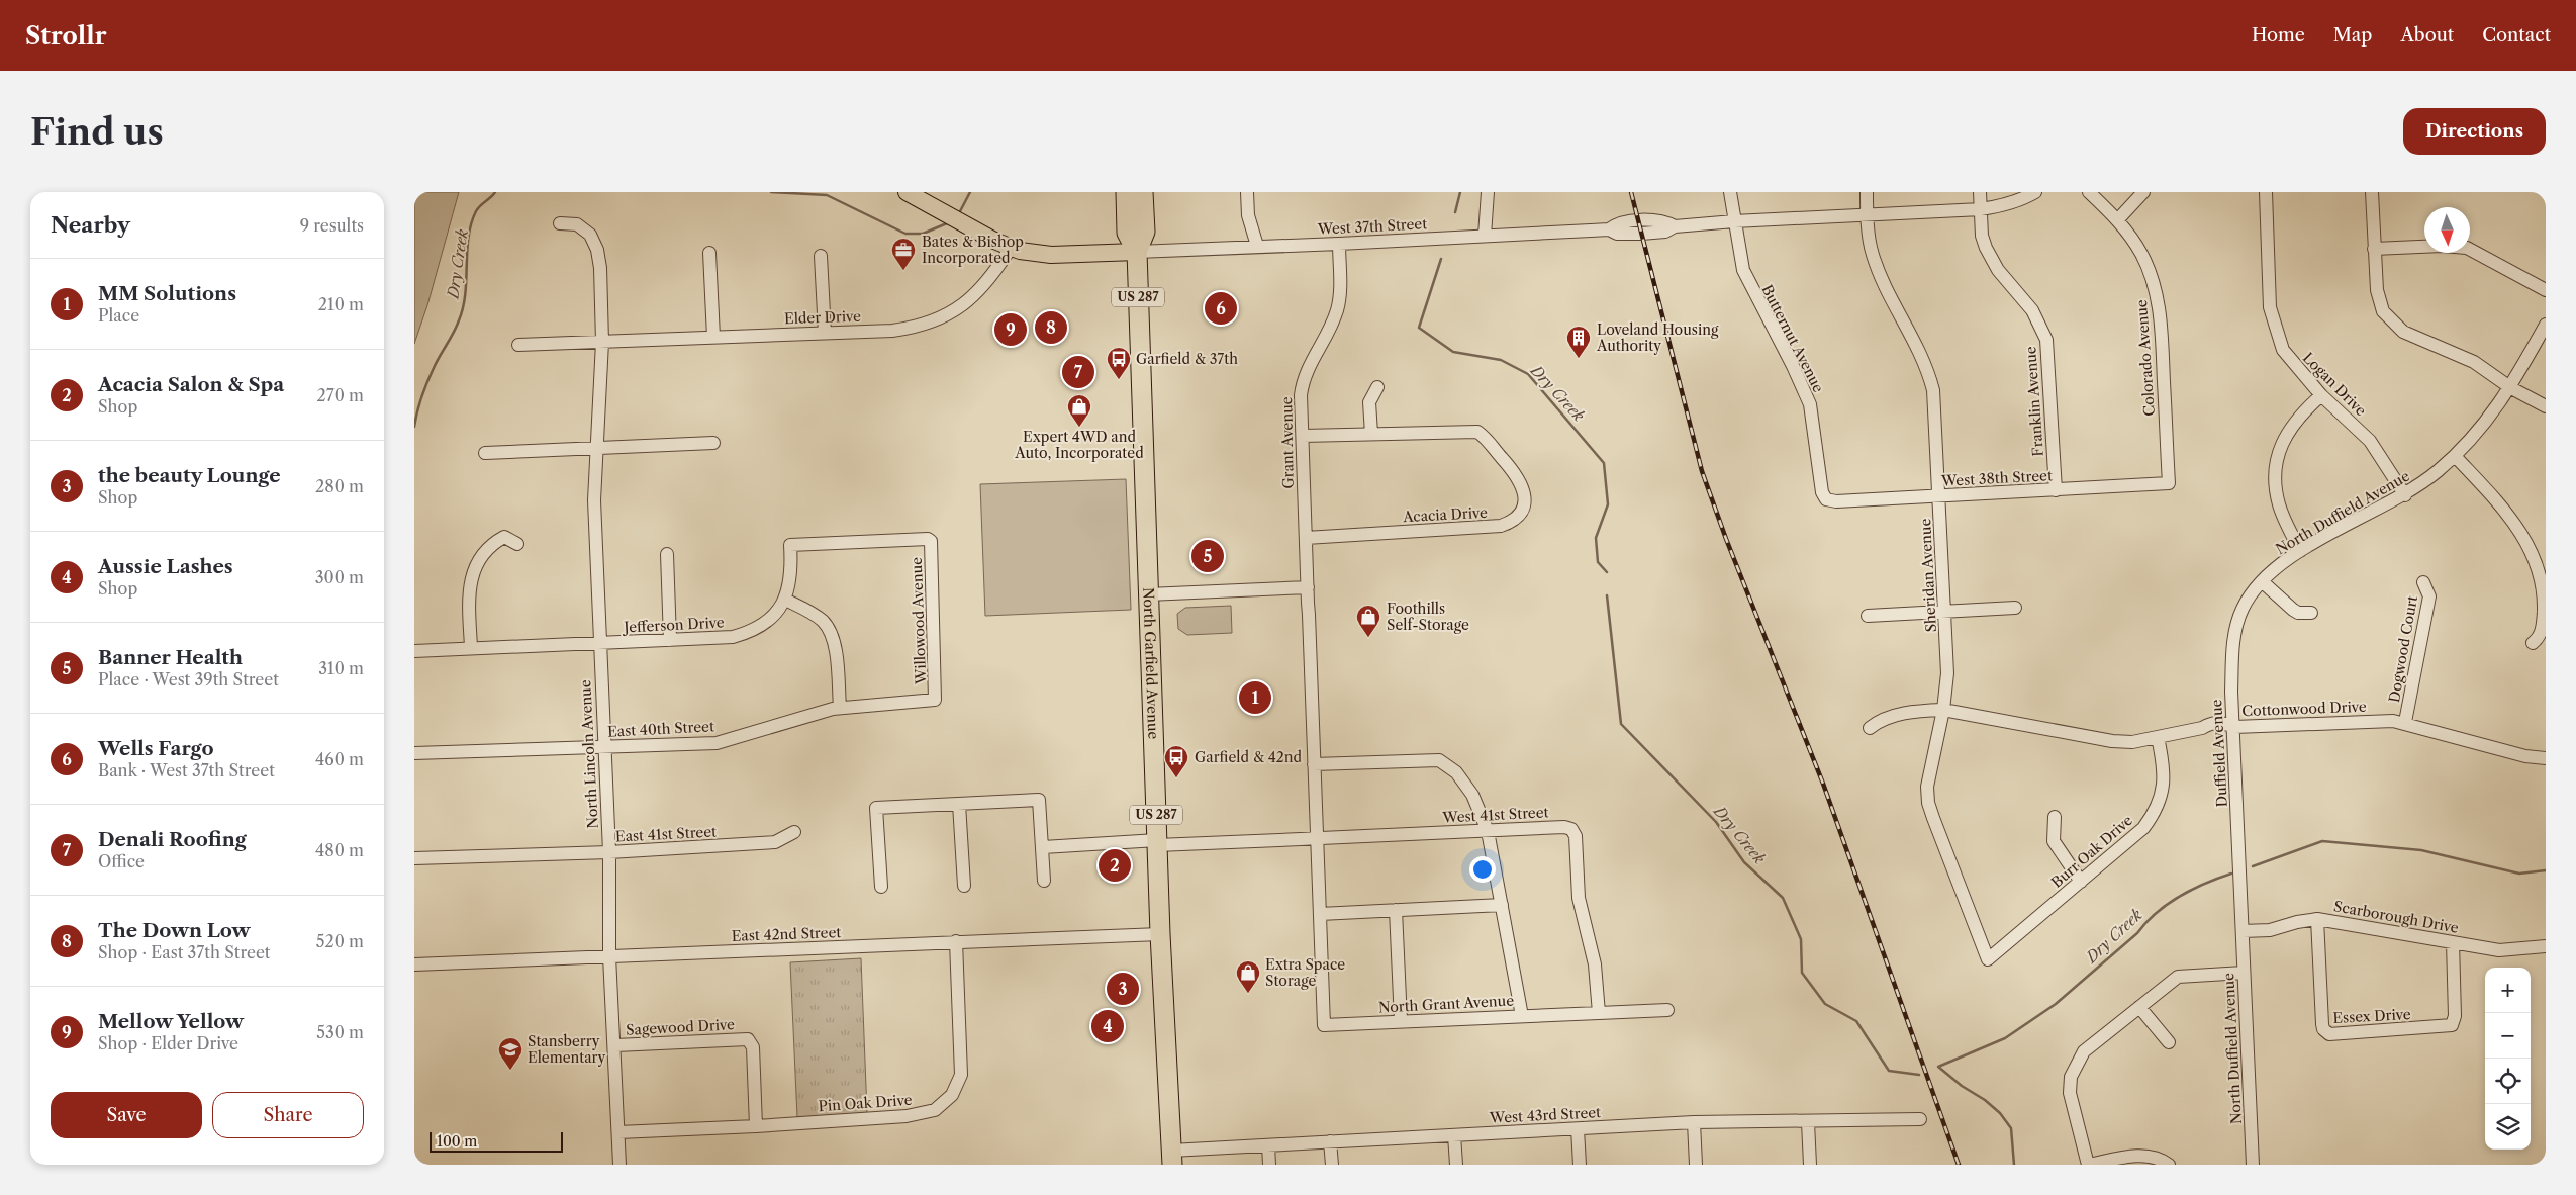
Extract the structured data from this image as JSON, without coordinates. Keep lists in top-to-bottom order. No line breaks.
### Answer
{"streets":{"highway":["US 287","North Garfield Avenue"],"street":["West 37th Street","Elder Drive","Butternut Avenue","Colorado Avenue","Logan Drive","Franklin Avenue","Grant Avenue","West 38th Street","North Duffield Avenue","Acacia Drive","Sheridan Avenue","Willowood Avenue","Jefferson Drive","Dogwood Court","Cottonwood Drive","East 40th Street","Duffield Avenue","North Lincoln Avenue","West 41st Street","East 41st Street","Burr Oak Drive","Scarborough Drive","East 42nd Street","North Grant Avenue","Essex Drive","Sagewood Drive","Pin Oak Drive","West 43rd Street"]},"crossings":[["West 37th Street","Butternut Avenue"],["West 37th Street","Franklin Avenue"],["West 37th Street","Grant Avenue"],["West 37th Street","Sheridan Avenue"],["West 37th Street","North Garfield Avenue"],["Elder Drive","North Lincoln Avenue"],["Butternut Avenue","West 38th Street"],["Colorado Avenue","West 38th Street"],["Logan Drive","North Duffield Avenue"],["Franklin Avenue","West 38th Street"],["Grant Avenue","Acacia Drive"],["Grant Avenue","North Grant Avenue"],["West 38th Street","Sheridan Avenue"],["North Duffield Avenue","Duffield Avenue"],["North Duffield Avenue","Scarborough Drive"],["Sheridan Avenue","Cottonwood Drive"],["Sheridan Avenue","Burr Oak Drive"],["Willowood Avenue","Jefferson Drive"],["Willowood Avenue","East 40th Street"],["Jefferson Drive","North Lincoln Avenue"],["Dogwood Court","Cottonwood Drive"],["North Garfield Avenue","West 41st Street"],["North Garfield Avenue","East 42nd Street"],["North Garfield Avenue","West 43rd Street"],["Cottonwood Drive","Duffield Avenue"],["Cottonwood Drive","Burr Oak Drive"],["East 40th Street","North Lincoln Avenue"],["Duffield Avenue","Scarborough Drive"],["North Lincoln Avenue","East 41st Street"],["North Lincoln Avenue","East 42nd Street"],["North Lincoln Avenue","Sagewood Drive"],["North Lincoln Avenue","Pin Oak Drive"],["West 41st Street","North Grant Avenue"],["Scarborough Drive","Essex Drive"],["East 42nd Street","Pin Oak Drive"],["Sagewood Drive","Pin Oak Drive"]],"water":["Dry Creek"],"places":{"office":["Bates & Bishop Incorporated"],"building":["Loveland Housing Authority"],"bus stop":["Garfield & 37th","Garfield & 42nd"],"shop":["Expert 4WD and Auto, Incorporated","Foothills Self-Storage","Extra Space Storage"],"school or university":["Stansberry Elementary"]},"scale_bar":"100 m","north":"bottom","page":{"header":"Strollr","nav":["Home","Map","About","Contact"],"buttons":["Directions",["Save","Share"]],"title":"Find us","heading":["Nearby","9 results"],"list":[{"mark":"1","name":"MM Solutions","note":"Place","value":"210 m"},{"mark":"2","name":"Acacia Salon & Spa","note":"Shop","value":"270 m"},{"mark":"3","name":"the beauty Lounge","note":"Shop","value":"280 m"},{"mark":"4","name":"Aussie Lashes","note":"Shop","value":"300 m"},{"mark":"5","name":"Banner Health","note":"Place · West 39th Street","value":"310 m"},{"mark":"6","name":"Wells Fargo","note":"Bank · West 37th Street","value":"460 m"},{"mark":"7","name":"Denali Roofing","note":"Office","value":"480 m"},{"mark":"8","name":"The Down Low","note":"Shop · East 37th Street","value":"520 m"},{"mark":"9","name":"Mellow Yellow","note":"Shop · Elder Drive","value":"530 m"}],"pins":["6","8","9","7","5","1","2","3","4"],"map_buttons":["+","−"],"scale":"100 m"}}
